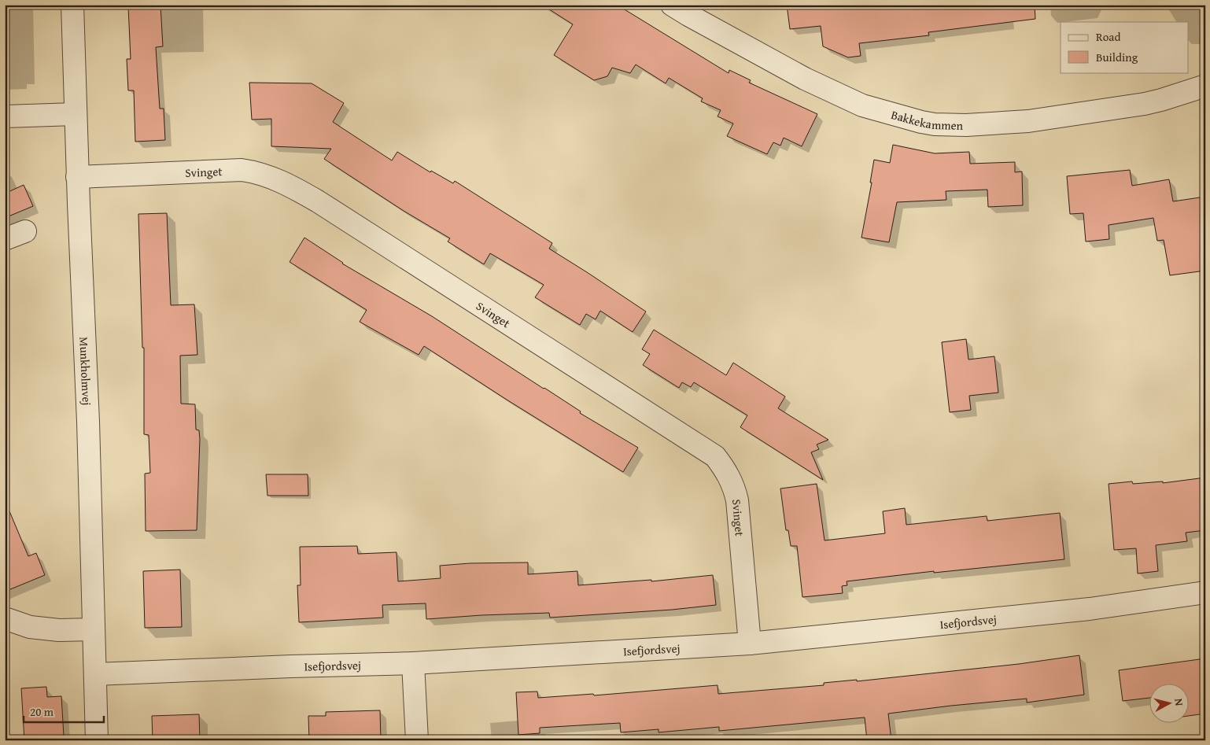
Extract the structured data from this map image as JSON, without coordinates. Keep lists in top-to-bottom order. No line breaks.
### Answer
{"streets":{"street":["Bakkekammen","Svinget","Munkholmvej","Isefjordsvej"]},"crossings":[["Svinget","Munkholmvej"],["Svinget","Isefjordsvej"],["Munkholmvej","Isefjordsvej"]],"legend":["Road","Building"],"scale_bar":"20 m","north":"right"}
